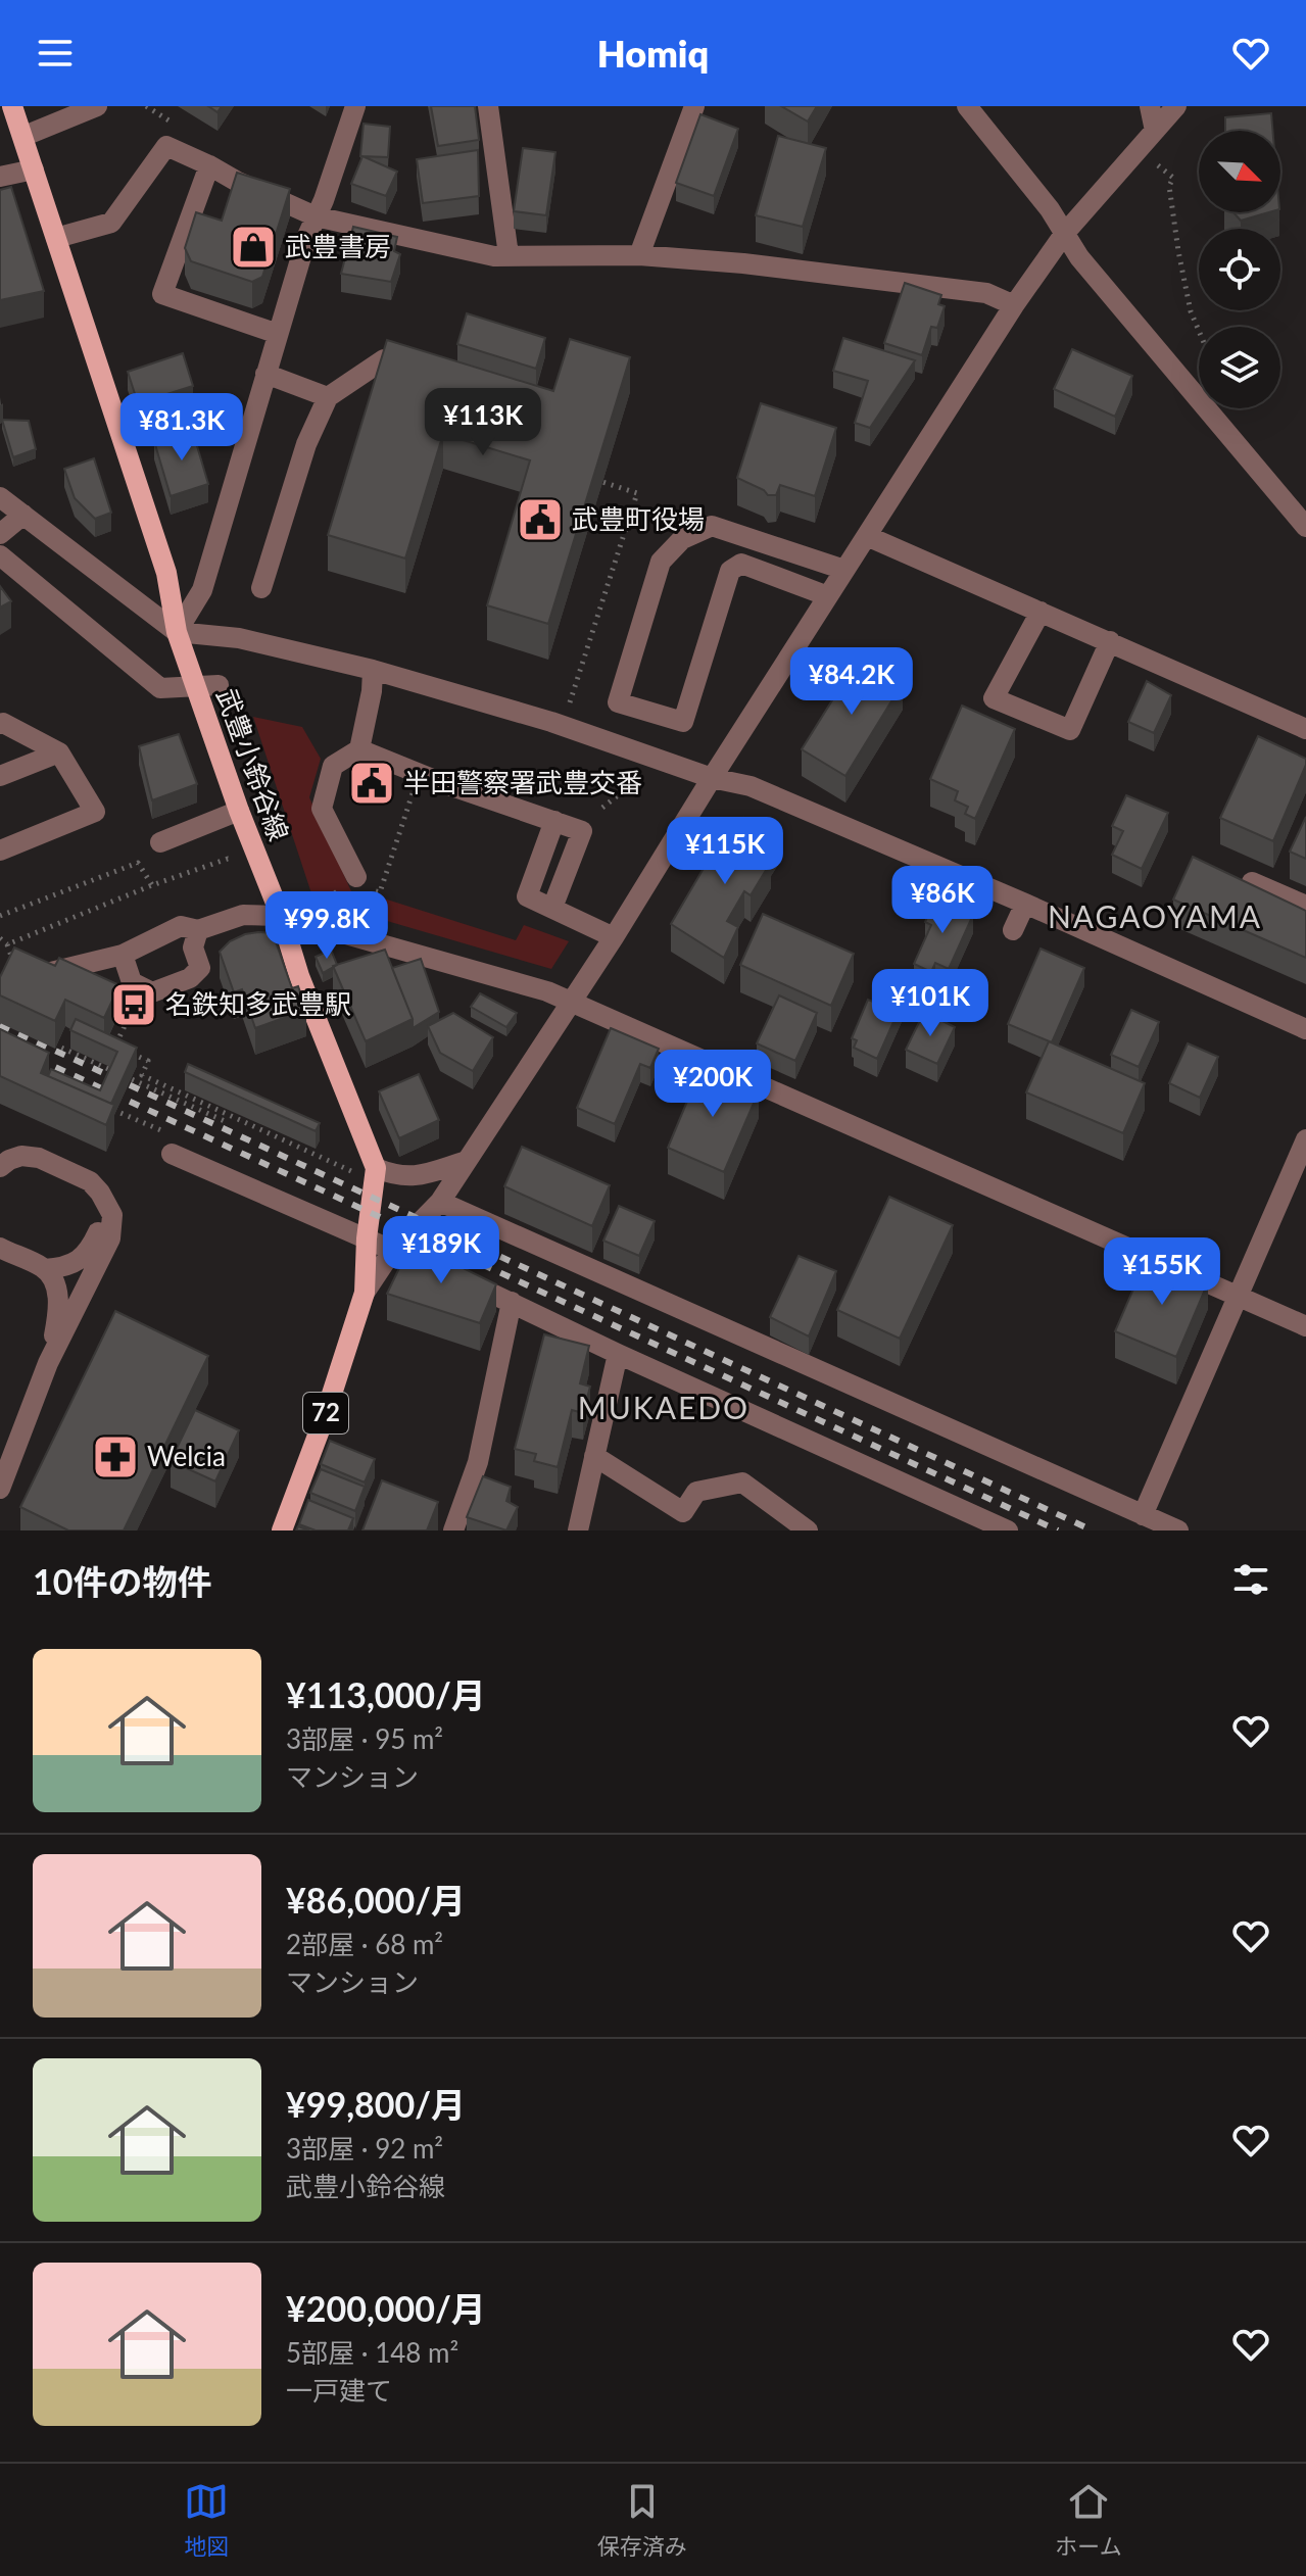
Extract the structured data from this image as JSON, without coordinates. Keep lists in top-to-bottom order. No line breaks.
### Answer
{"streets":{"main road":["武豊小鈴谷線","72"]},"crossings":[["武豊小鈴谷線","72"]],"districts":["NAGAOYAMA","MUKAEDO"],"places":{"shop":["武豊書房"],"public building":["武豊町役場","半田警察署武豊交番"],"bus stop":["名鉄知多武豊駅"],"pharmacy":["Welcia"]},"north":"bottom right","page":{"header":"Homiq","price":["¥113K","¥81.3K","¥84.2K","¥115K","¥86K","¥99.8K","¥101K","¥200K","¥189K","¥155K"],"heading":"10件の物件","list":[{"name":"¥113,000/月","note":"3部屋 · 95 m² · マンション"},{"name":"¥86,000/月","note":"2部屋 · 68 m² · マンション"},{"name":"¥99,800/月","note":"3部屋 · 92 m² · 武豊小鈴谷線"},{"name":"¥200,000/月","note":"5部屋 · 148 m² · 一戸建て"}],"tabs":["地図","保存済み","ホーム"]}}
